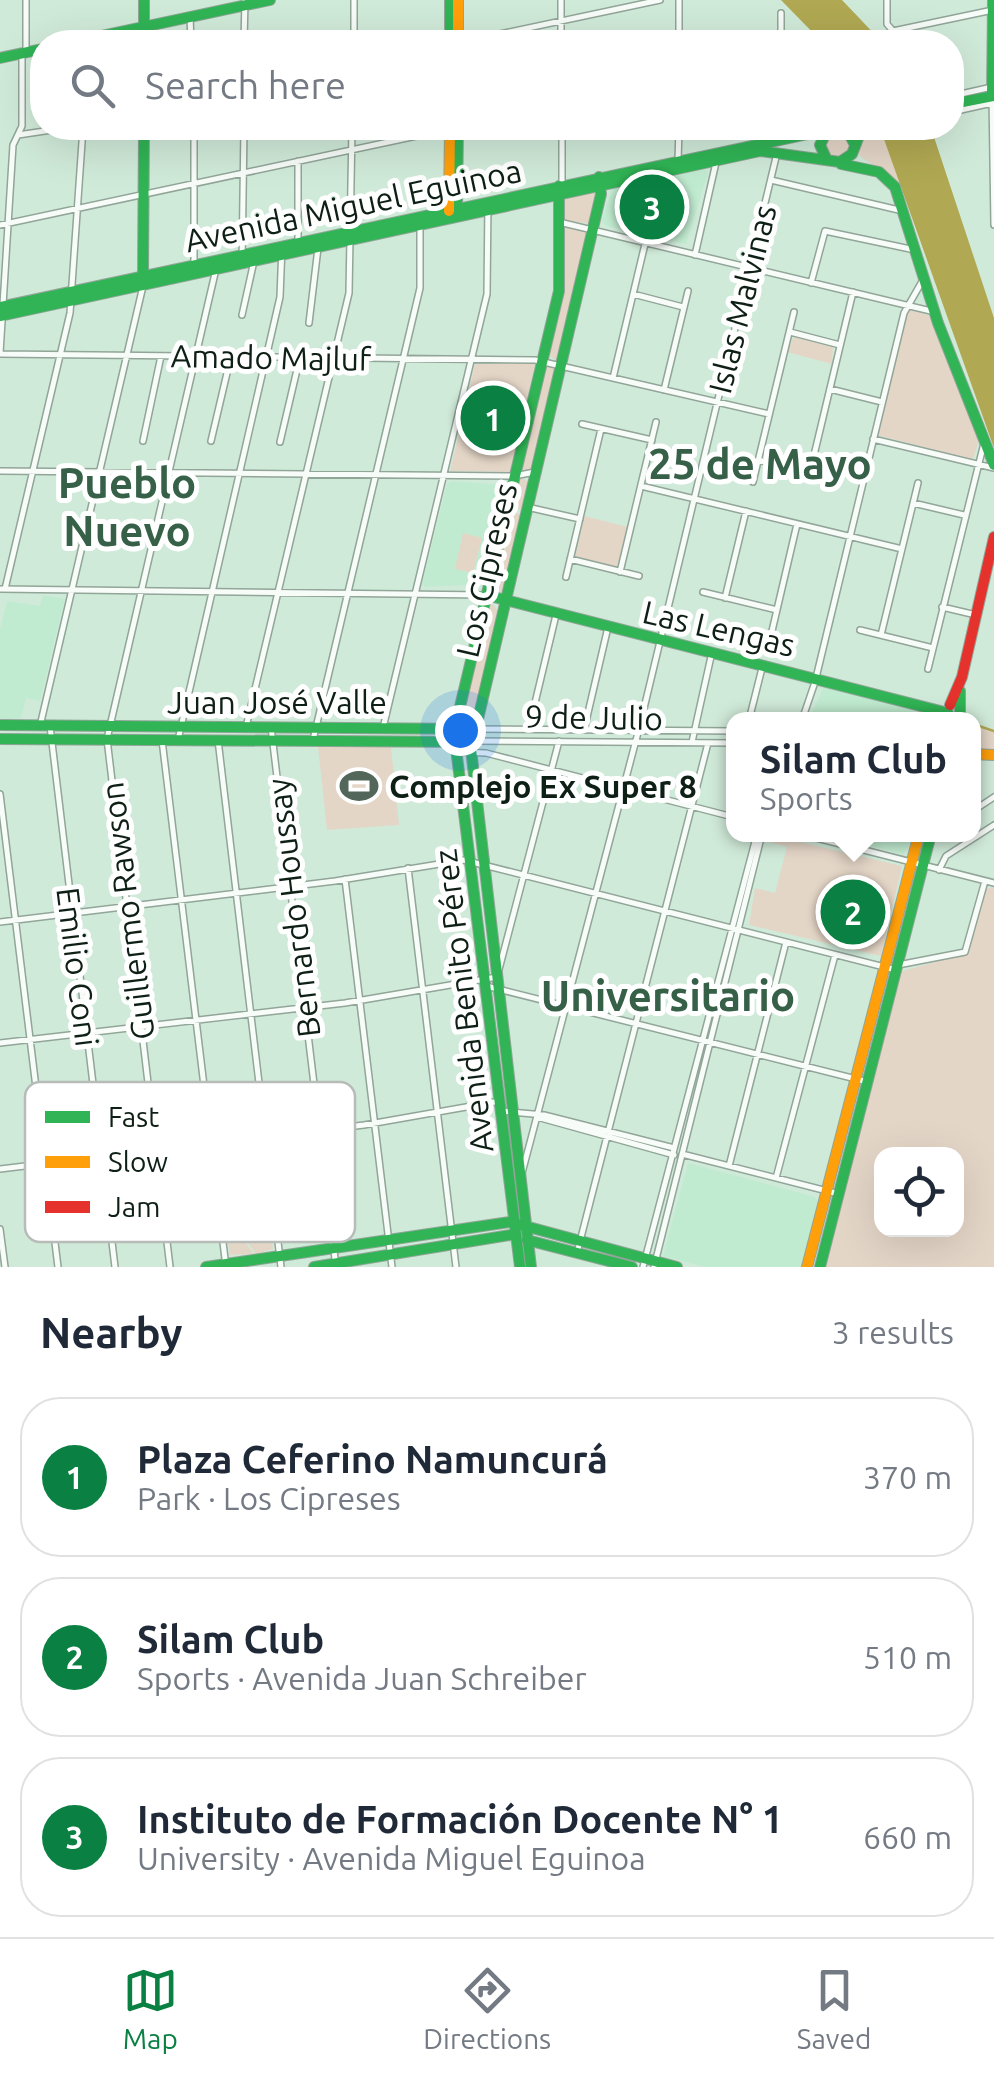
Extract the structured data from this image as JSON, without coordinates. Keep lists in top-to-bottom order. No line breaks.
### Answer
{"streets":{"main road":["Avenida Miguel Eguinoa","Los Cipreses","Las Lengas","Juan José Valle","9 de Julio","Avenida Benito Pérez"],"street":["Islas Malvinas","Amado Majluf","Bernardo Houssay","Guillermo Rawson","Emilio Coni"]},"crossings":[["Avenida Miguel Eguinoa","Islas Malvinas"],["Avenida Miguel Eguinoa","Los Cipreses"],["Avenida Miguel Eguinoa","Emilio Coni"],["Islas Malvinas","Amado Majluf"],["Islas Malvinas","Las Lengas"],["Islas Malvinas","Juan José Valle"],["Islas Malvinas","9 de Julio"],["Islas Malvinas","Avenida Benito Pérez"],["Amado Majluf","Los Cipreses"],["Amado Majluf","Emilio Coni"],["Los Cipreses","Las Lengas"],["Los Cipreses","Juan José Valle"],["Los Cipreses","9 de Julio"],["Los Cipreses","Avenida Benito Pérez"],["Juan José Valle","9 de Julio"],["Juan José Valle","Bernardo Houssay"],["Juan José Valle","Guillermo Rawson"],["Juan José Valle","Emilio Coni"],["Juan José Valle","Avenida Benito Pérez"],["9 de Julio","Avenida Benito Pérez"]],"districts":["25 de Mayo","Pueblo Nuevo","Universitario"],"places":{"sports":["Complejo Ex Super 8"]},"legend":["Fast","Slow","Jam"],"page":{"search":"Search here","pins":["3","1","2"],"popup":["Silam Club","Sports"],"heading":["Nearby","3 results"],"list":[{"mark":"1","name":"Plaza Ceferino Namuncurá","note":"Park · Los Cipreses","value":"370 m"},{"mark":"2","name":"Silam Club","note":"Sports · Avenida Juan Schreiber","value":"510 m"},{"mark":"3","name":"Instituto de Formación Docente N° 1","note":"University · Avenida Miguel Eguinoa","value":"660 m"}],"nav":["Map","Directions","Saved"]}}
